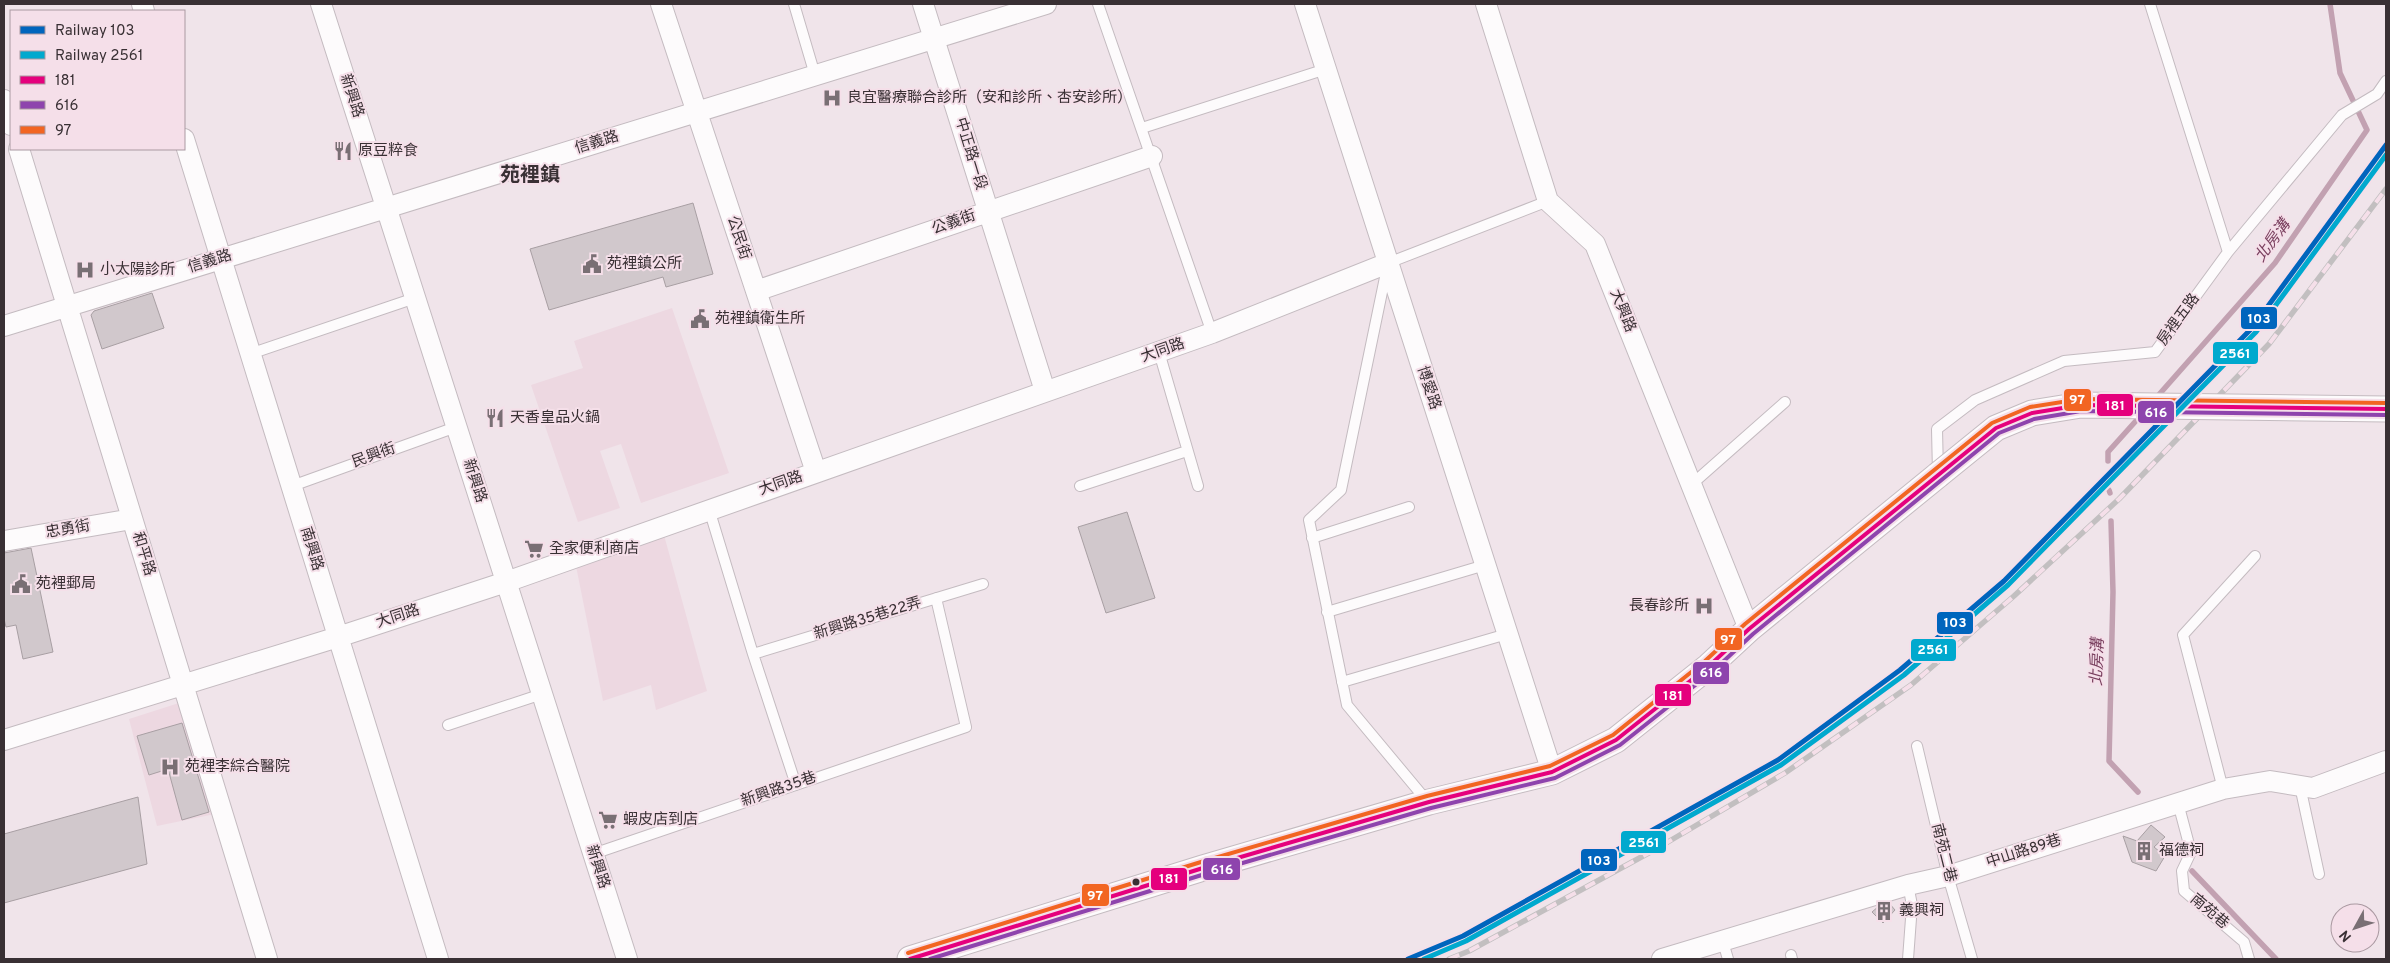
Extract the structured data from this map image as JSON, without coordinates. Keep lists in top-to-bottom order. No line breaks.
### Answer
{"streets":{"street":["新興路","信義路","中正路一段","公義街","公民街","大興路","大同路","博愛路","忠勇街","南興路","和平路","中山路89巷"],"lane":["房裡五路","民興街","新興路35巷22弄","新興路35巷","南苑二巷","南苑巷"]},"crossings":[["新興路","信義路"],["新興路","大同路"],["新興路","民興街"],["新興路","新興路35巷"],["信義路","中正路一段"],["信義路","公民街"],["信義路","南興路"],["信義路","和平路"],["中正路一段","公義街"],["中正路一段","大同路"],["公義街","公民街"],["公民街","大同路"],["大興路","大同路"],["大同路","博愛路"],["大同路","南興路"],["大同路","和平路"],["民興街","南興路"],["忠勇街","和平路"],["新興路35巷22弄","新興路35巷"],["中山路89巷","南苑二巷"],["中山路89巷","南苑巷"]],"districts":["苑裡鎮"],"water":["北房溝"],"places":{"hospital":["良宜醫療聯合診所（安和診所、杏安診所）","小太陽診所","長春診所","苑裡李綜合醫院"],"restaurant":["原豆粹食","天香皇品火鍋"],"public building":["苑裡鎮公所","苑裡鎮衛生所","苑裡郵局"],"supermarket":["全家便利商店","蝦皮店到店"],"building":["福德祠","義興祠"]},"lines":["rail line 103","rail line 2561","transit line 97","transit line 181","transit line 616"],"legend":["Railway 103","Railway 2561","181","616","97"],"north":"bottom left"}
